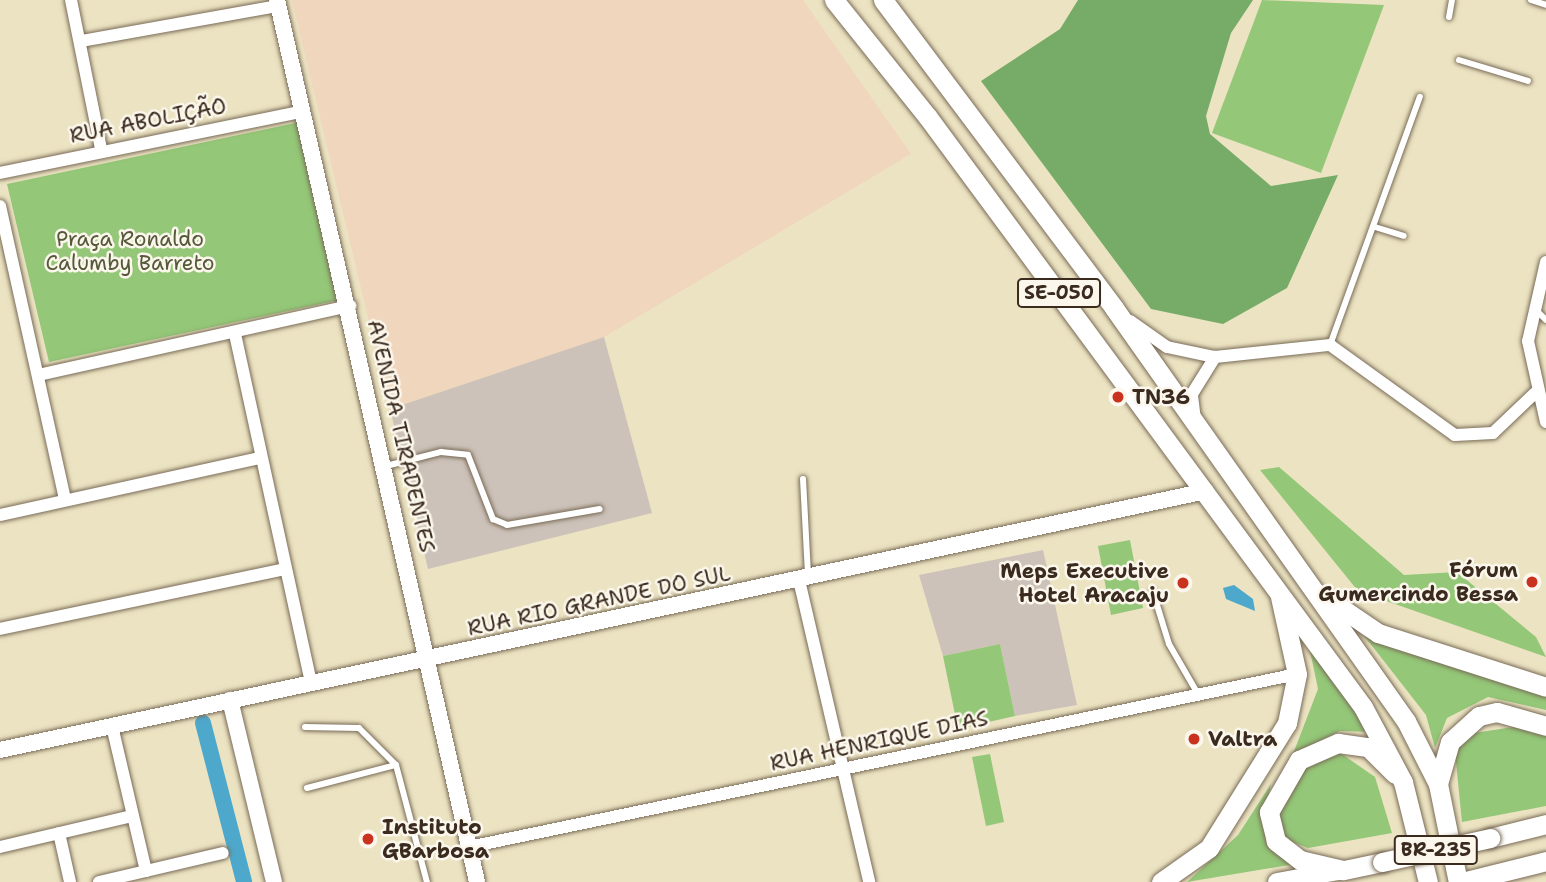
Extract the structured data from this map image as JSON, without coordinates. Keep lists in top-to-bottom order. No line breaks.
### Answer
{"streets":{"main road":["SE-050","BR-235"],"street":["RUA ABOLIÇÃO","AVENIDA TIRADENTES","RUA RIO GRANDE DO SUL","RUA HENRIQUE DIAS"]},"crossings":[["RUA ABOLIÇÃO","AVENIDA TIRADENTES"],["SE-050","RUA RIO GRANDE DO SUL"],["SE-050","BR-235"],["AVENIDA TIRADENTES","RUA RIO GRANDE DO SUL"],["AVENIDA TIRADENTES","RUA HENRIQUE DIAS"]],"parks":["Praça Ronaldo Calumby Barreto"],"places":["TN36","Fórum Gumercindo Bessa","Meps Executive Hotel Aracaju","Valtra","Instituto GBarbosa"]}
